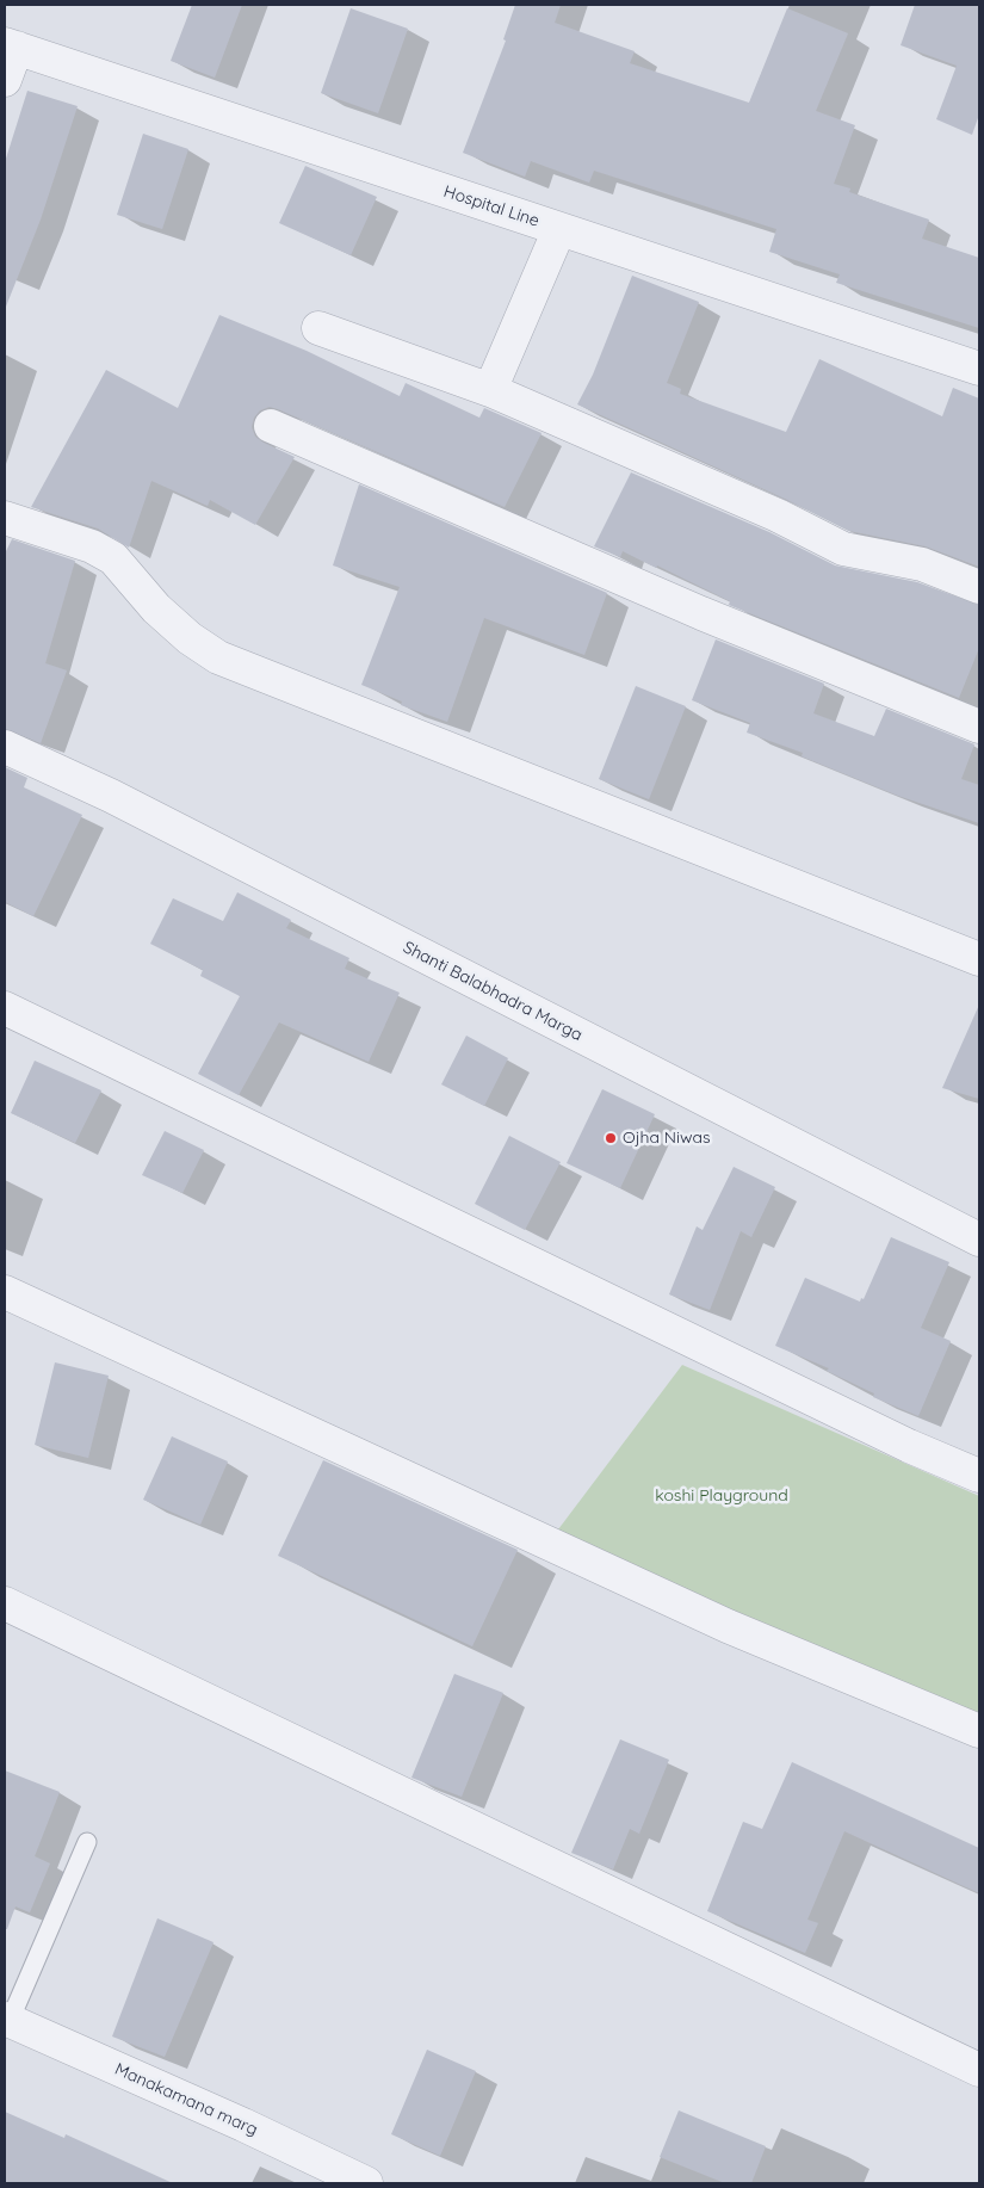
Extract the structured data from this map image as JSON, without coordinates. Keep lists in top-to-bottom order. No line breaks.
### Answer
{"streets":{"street":["Hospital Line","Shanti Balabhadra Marga","Manakamana marg"]},"parks":["koshi Playground"],"places":["Ojha Niwas"]}
